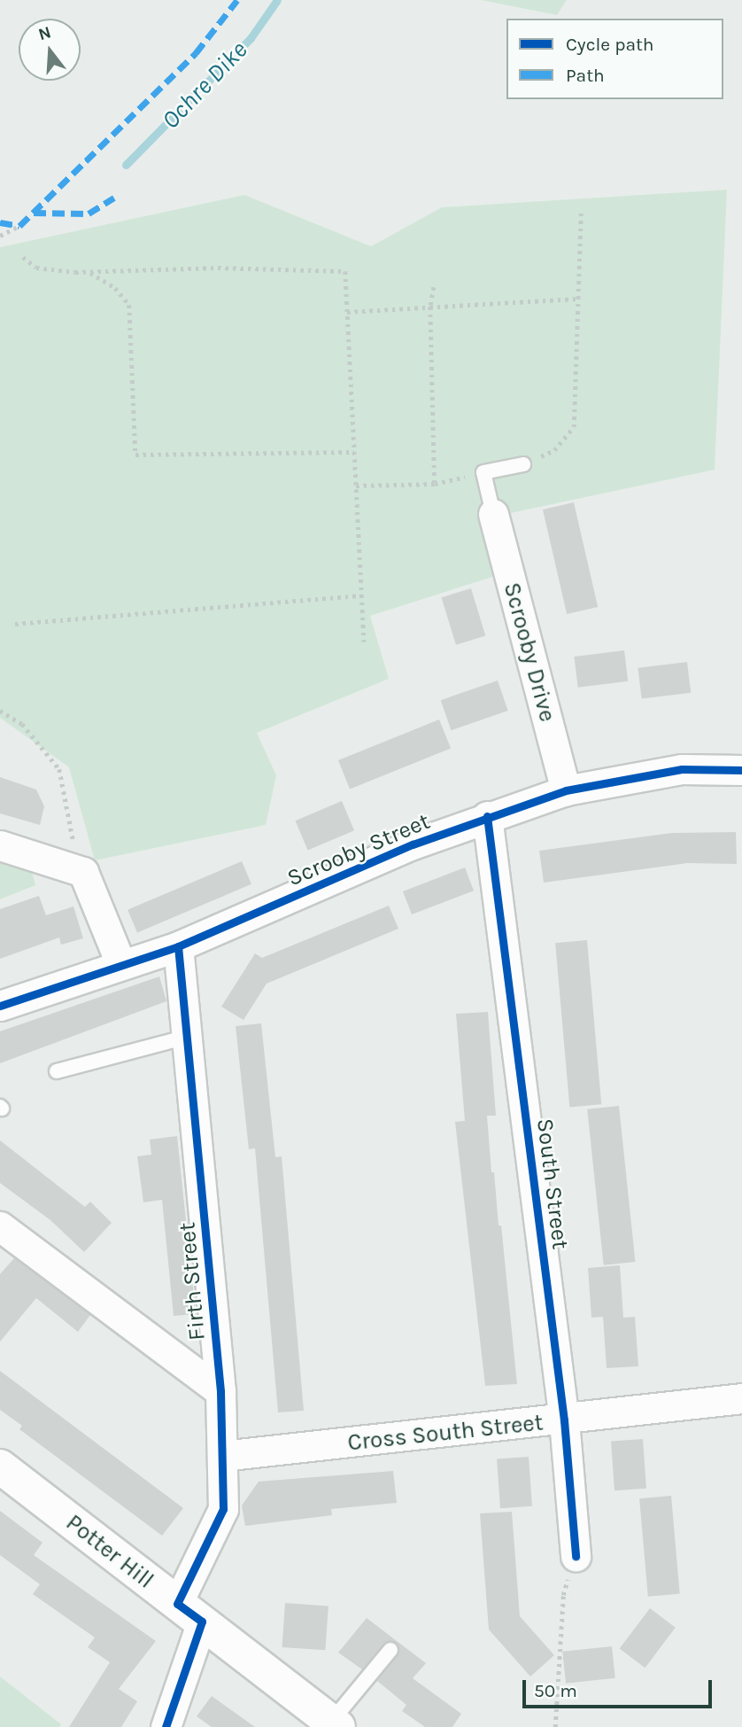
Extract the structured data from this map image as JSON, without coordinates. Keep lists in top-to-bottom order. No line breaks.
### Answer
{"streets":{"main road":["Potter Hill"],"street":["Scrooby Drive","Scrooby Street","South Street","Firth Street","Cross South Street"]},"crossings":[["Scrooby Drive","Scrooby Street"],["Scrooby Street","South Street"],["Scrooby Street","Firth Street"],["South Street","Cross South Street"],["Firth Street","Cross South Street"],["Firth Street","Potter Hill"]],"water":["Ochre Dike"],"legend":["Cycle path","Path"],"scale_bar":"50 m","north":"top"}
